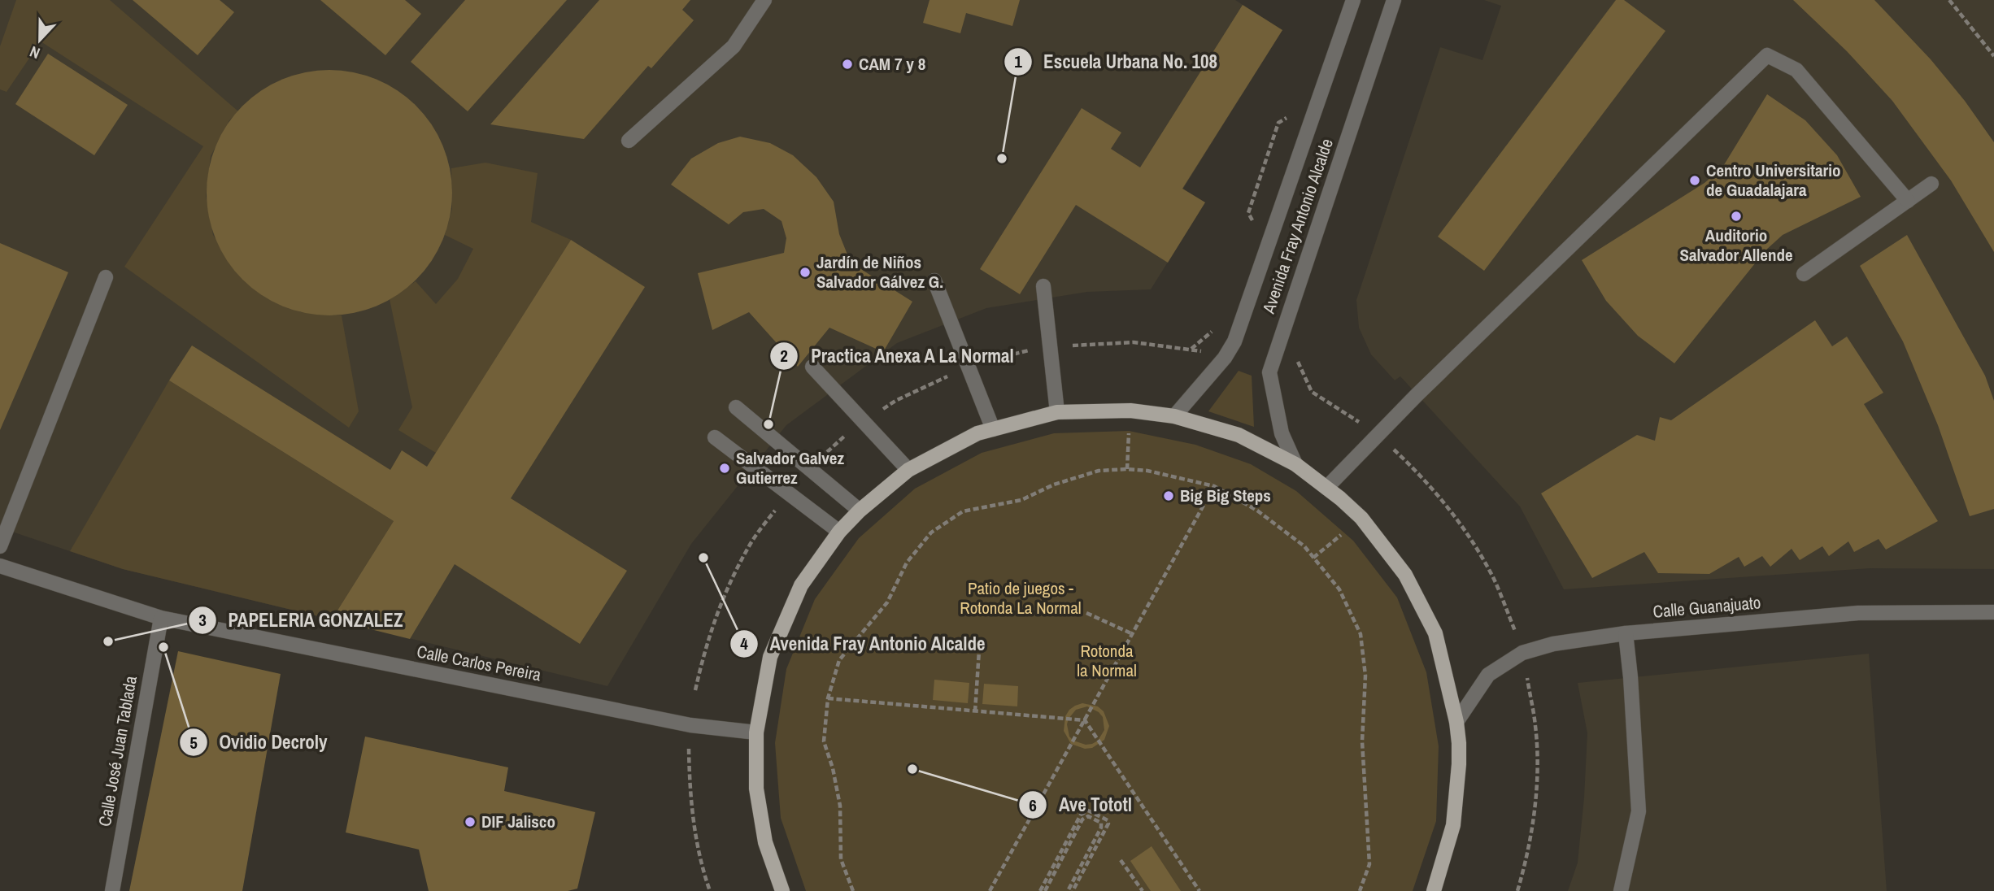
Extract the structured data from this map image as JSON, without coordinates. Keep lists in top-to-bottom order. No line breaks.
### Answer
{"streets":{"street":["Avenida Fray Antonio Alcalde","Calle Guanajuato","Calle Carlos Pereira","Calle José Juan Tablada"]},"crossings":[["Calle Carlos Pereira","Calle José Juan Tablada"]],"parks":["Patio de juegos - Rotonda La Normal","Rotonda la Normal"],"places":["CAM 7 y 8","Escuela Urbana No. 108","Centro Universitario de Guadalajara","Auditorio Salvador Allende","Jardín de Niños Salvador Gálvez G.","Practica Anexa A La Normal","Salvador Galvez Gutierrez","Big Big Steps","Avenida Fray Antonio Alcalde","PAPELERIA GONZALEZ","Ovidio Decroly","Ave Tototl","DIF Jalisco"],"north":"bottom"}
